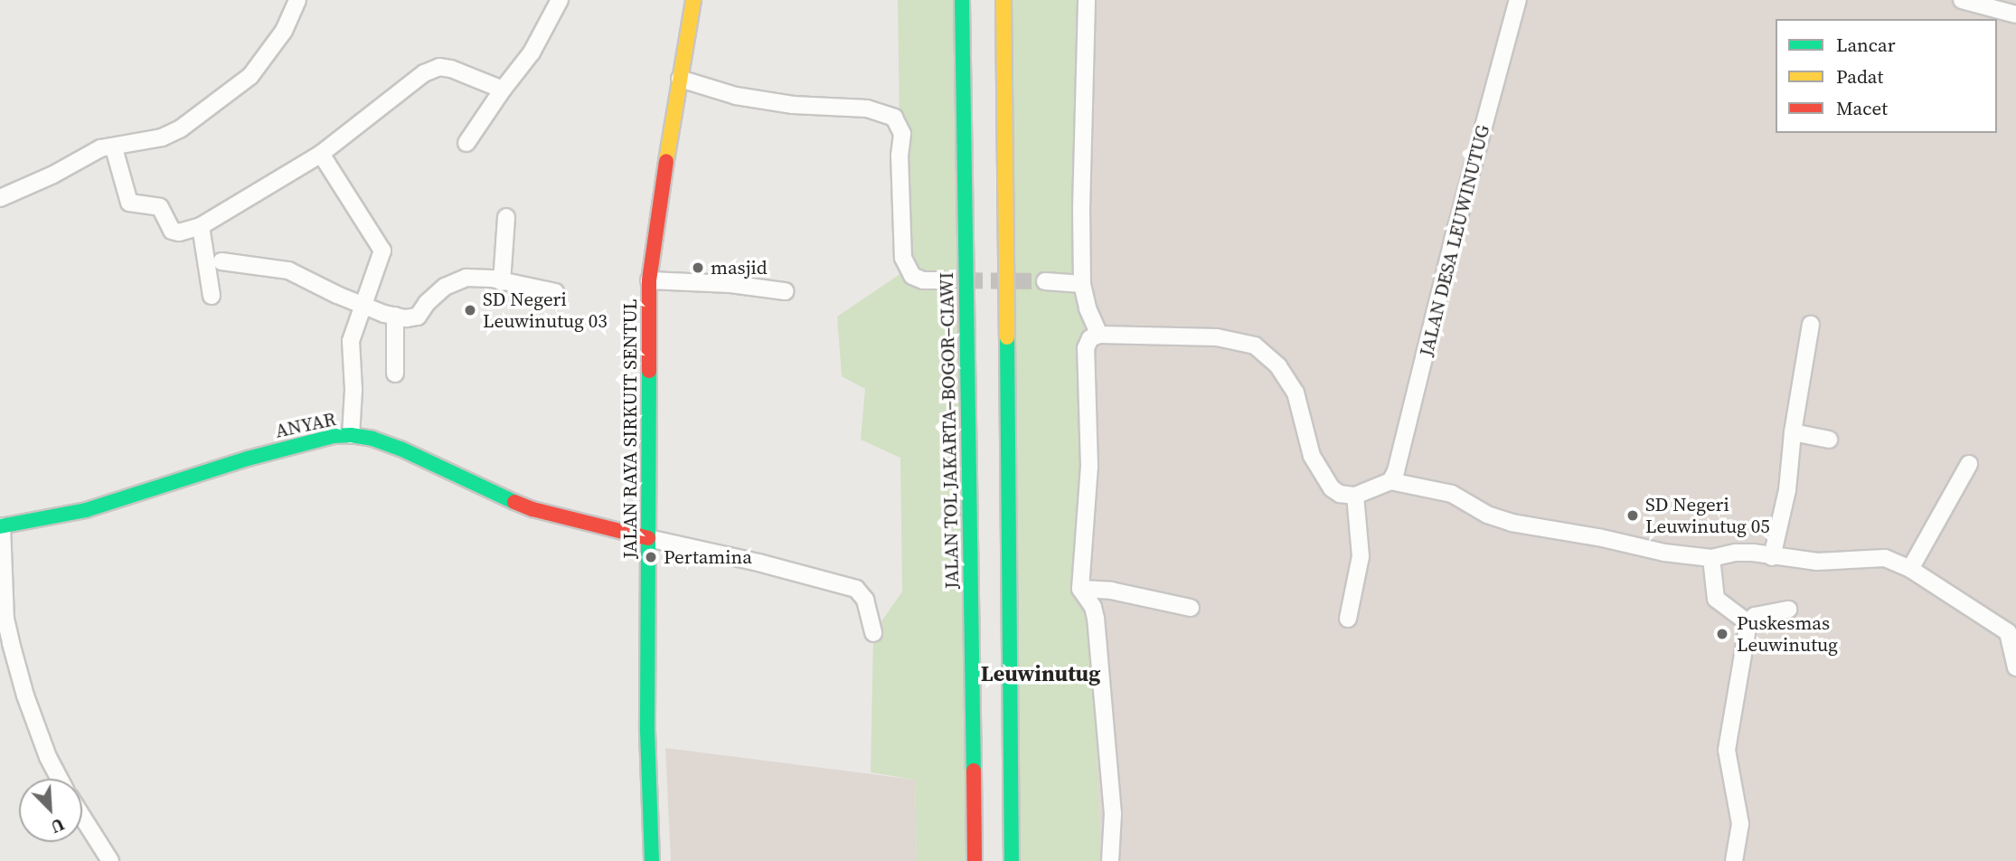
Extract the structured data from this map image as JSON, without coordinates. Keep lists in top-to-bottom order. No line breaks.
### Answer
{"streets":{"main road":["ANYAR","JALAN RAYA SIRKUIT SENTUL","JALAN TOL JAKARTA–BOGOR–CIAWI"],"street":["JALAN DESA LEUWINUTUG"]},"crossings":[["ANYAR","JALAN RAYA SIRKUIT SENTUL"]],"districts":["Leuwinutug"],"places":["masjid","SD Negeri Leuwinutug 03","SD Negeri Leuwinutug 05","Pertamina","Puskesmas Leuwinutug"],"legend":["Lancar","Padat","Macet"],"north":"bottom right"}
